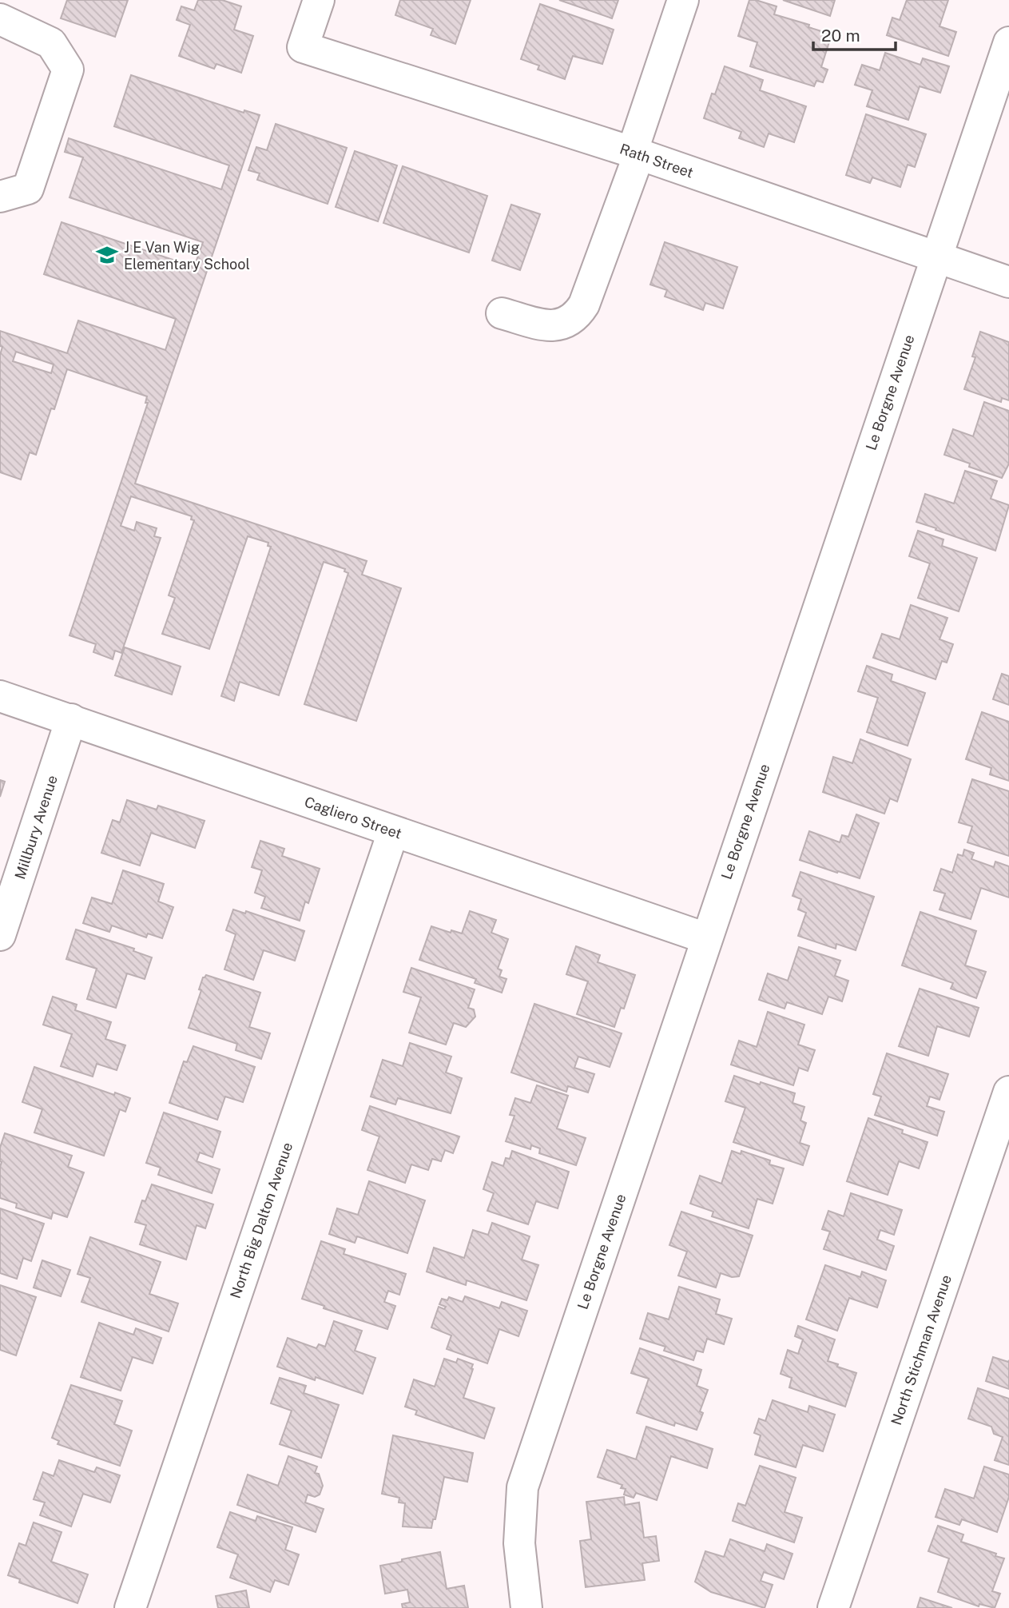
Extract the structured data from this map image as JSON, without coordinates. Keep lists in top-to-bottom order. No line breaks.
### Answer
{"streets":{"street":["Rath Street","Le Borgne Avenue","Cagliero Street","Millbury Avenue","North Big Dalton Avenue","North Stichman Avenue"]},"crossings":[["Rath Street","Le Borgne Avenue"],["Le Borgne Avenue","Cagliero Street"],["Cagliero Street","Millbury Avenue"],["Cagliero Street","North Big Dalton Avenue"]],"places":{"school or university":["J E Van Wig Elementary School"]},"scale_bar":"20 m"}
